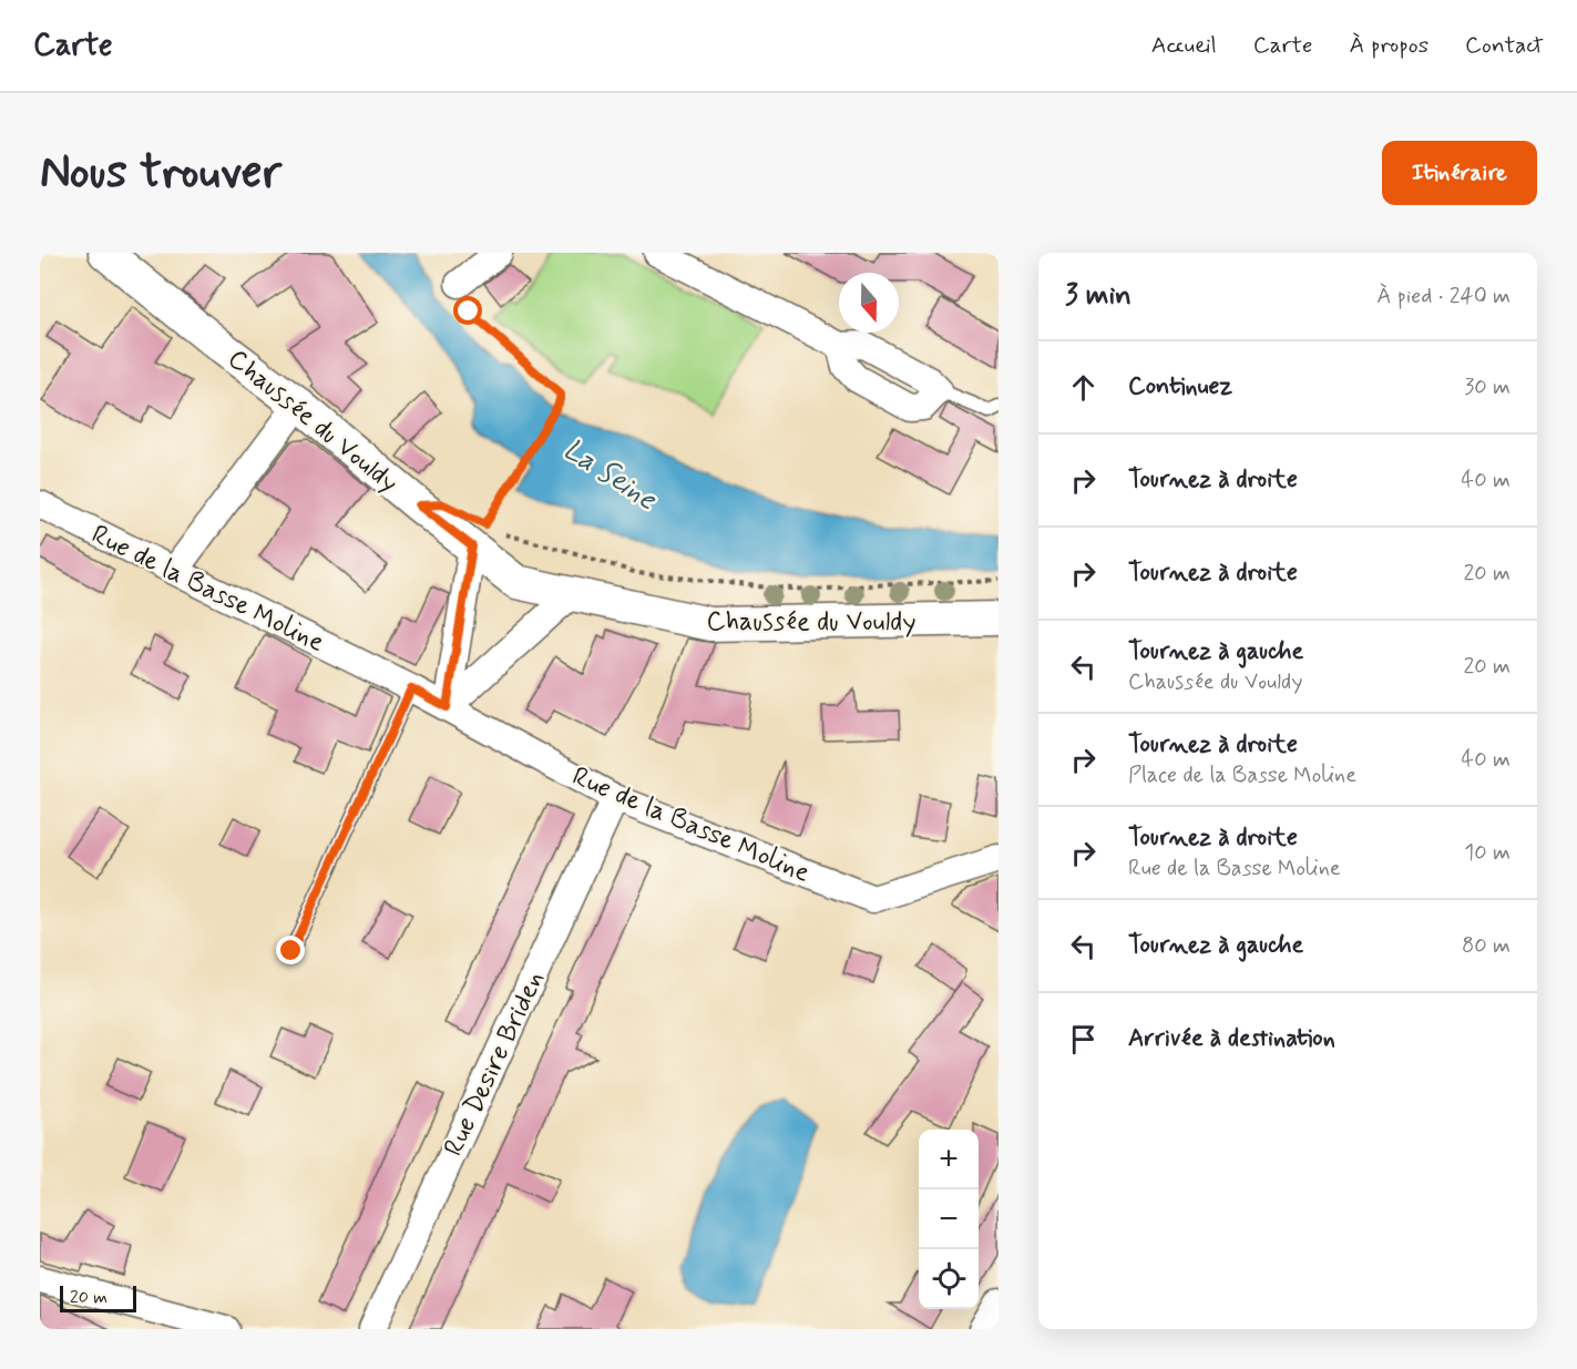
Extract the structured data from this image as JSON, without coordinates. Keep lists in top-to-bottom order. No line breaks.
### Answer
{"streets":{"street":["Chaussée du Vouldy","Rue de la Basse Moline","Rue Desire Briden"]},"crossings":[["Rue de la Basse Moline","Rue Desire Briden"]],"water":["La Seine"],"scale_bar":"20 m","north":"bottom","page":{"header":"Carte","nav":["Accueil","Carte","À propos","Contact"],"buttons":"Itinéraire","title":"Nous trouver","heading":["3 min","À pied · 240 m"],"list":[["Continuez","30 m"],["Tournez à droite","40 m"],["Tournez à droite","20 m"],["Tournez à gauche","Chaussée du Vouldy","20 m"],["Tournez à droite","Place de la Basse Moline","40 m"],["Tournez à droite","Rue de la Basse Moline","10 m"],["Tournez à gauche","80 m"],"Arrivée à destination"],"map_buttons":["+","−"],"scale":"20 m"}}
